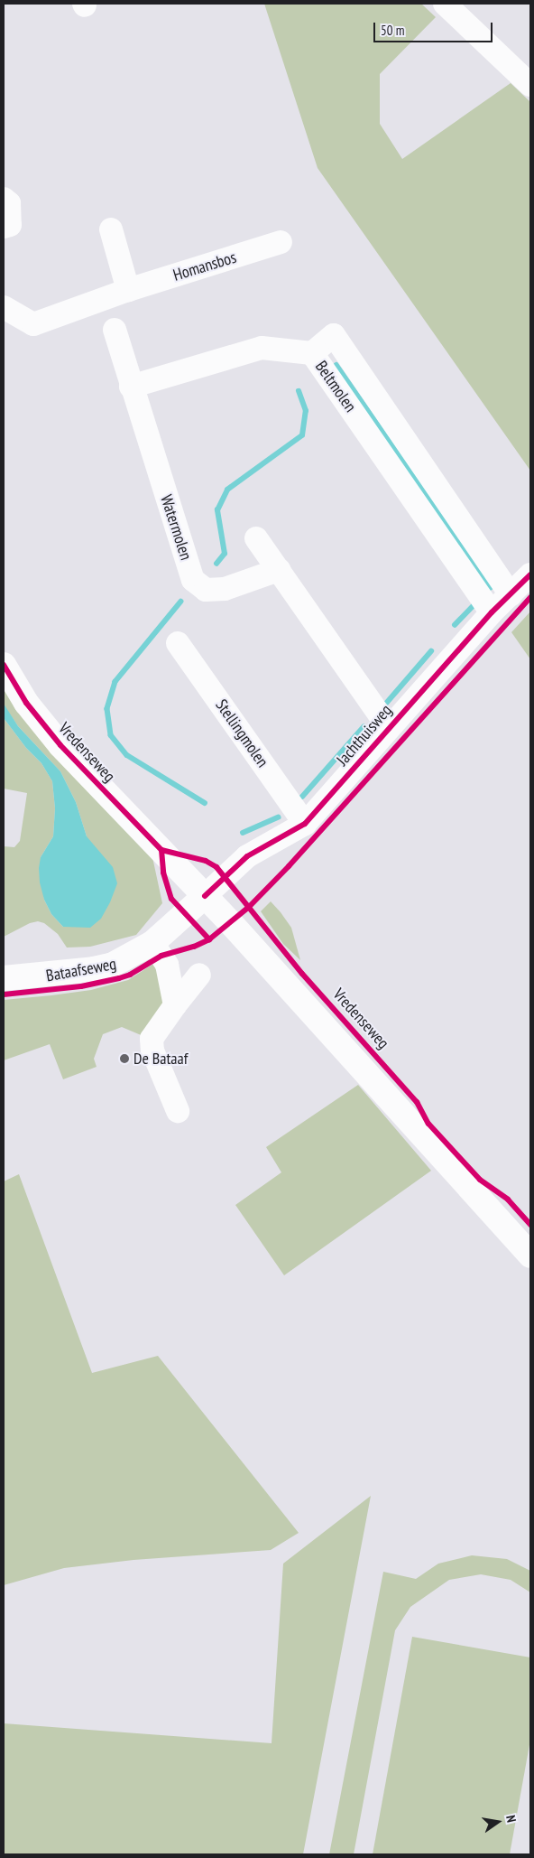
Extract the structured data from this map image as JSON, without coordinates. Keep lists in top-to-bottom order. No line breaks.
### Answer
{"streets":{"main road":["Vredenseweg","Bataafseweg"],"street":["Homansbos","Beltmolen","Watermolen","Stellingmolen","Jachthuisweg"]},"crossings":[["Beltmolen","Jachthuisweg"],["Stellingmolen","Jachthuisweg"],["Jachthuisweg","Vredenseweg"],["Jachthuisweg","Bataafseweg"],["Vredenseweg","Bataafseweg"]],"places":["De Bataaf"],"scale_bar":"50 m","north":"right"}
